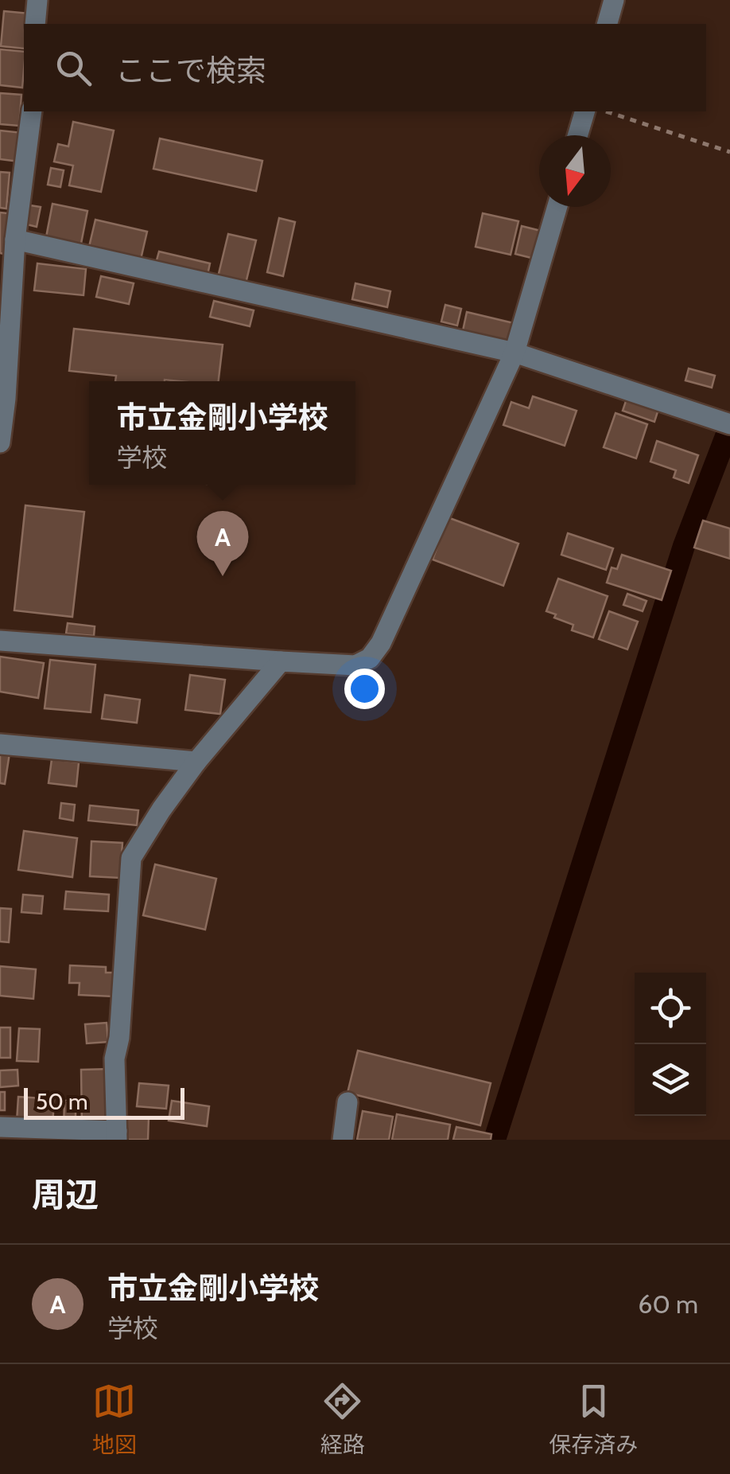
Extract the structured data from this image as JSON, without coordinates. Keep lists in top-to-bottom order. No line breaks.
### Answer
{"scale_bar":"50 m","north":"bottom","page":{"search":"ここで検索","popup":["市立金剛小学校","学校"],"pins":"A","scale":"50 m","heading":"周辺","list":[{"mark":"A","name":"市立金剛小学校","note":"学校","value":"60 m"}],"nav":["地図","経路","保存済み"]}}
